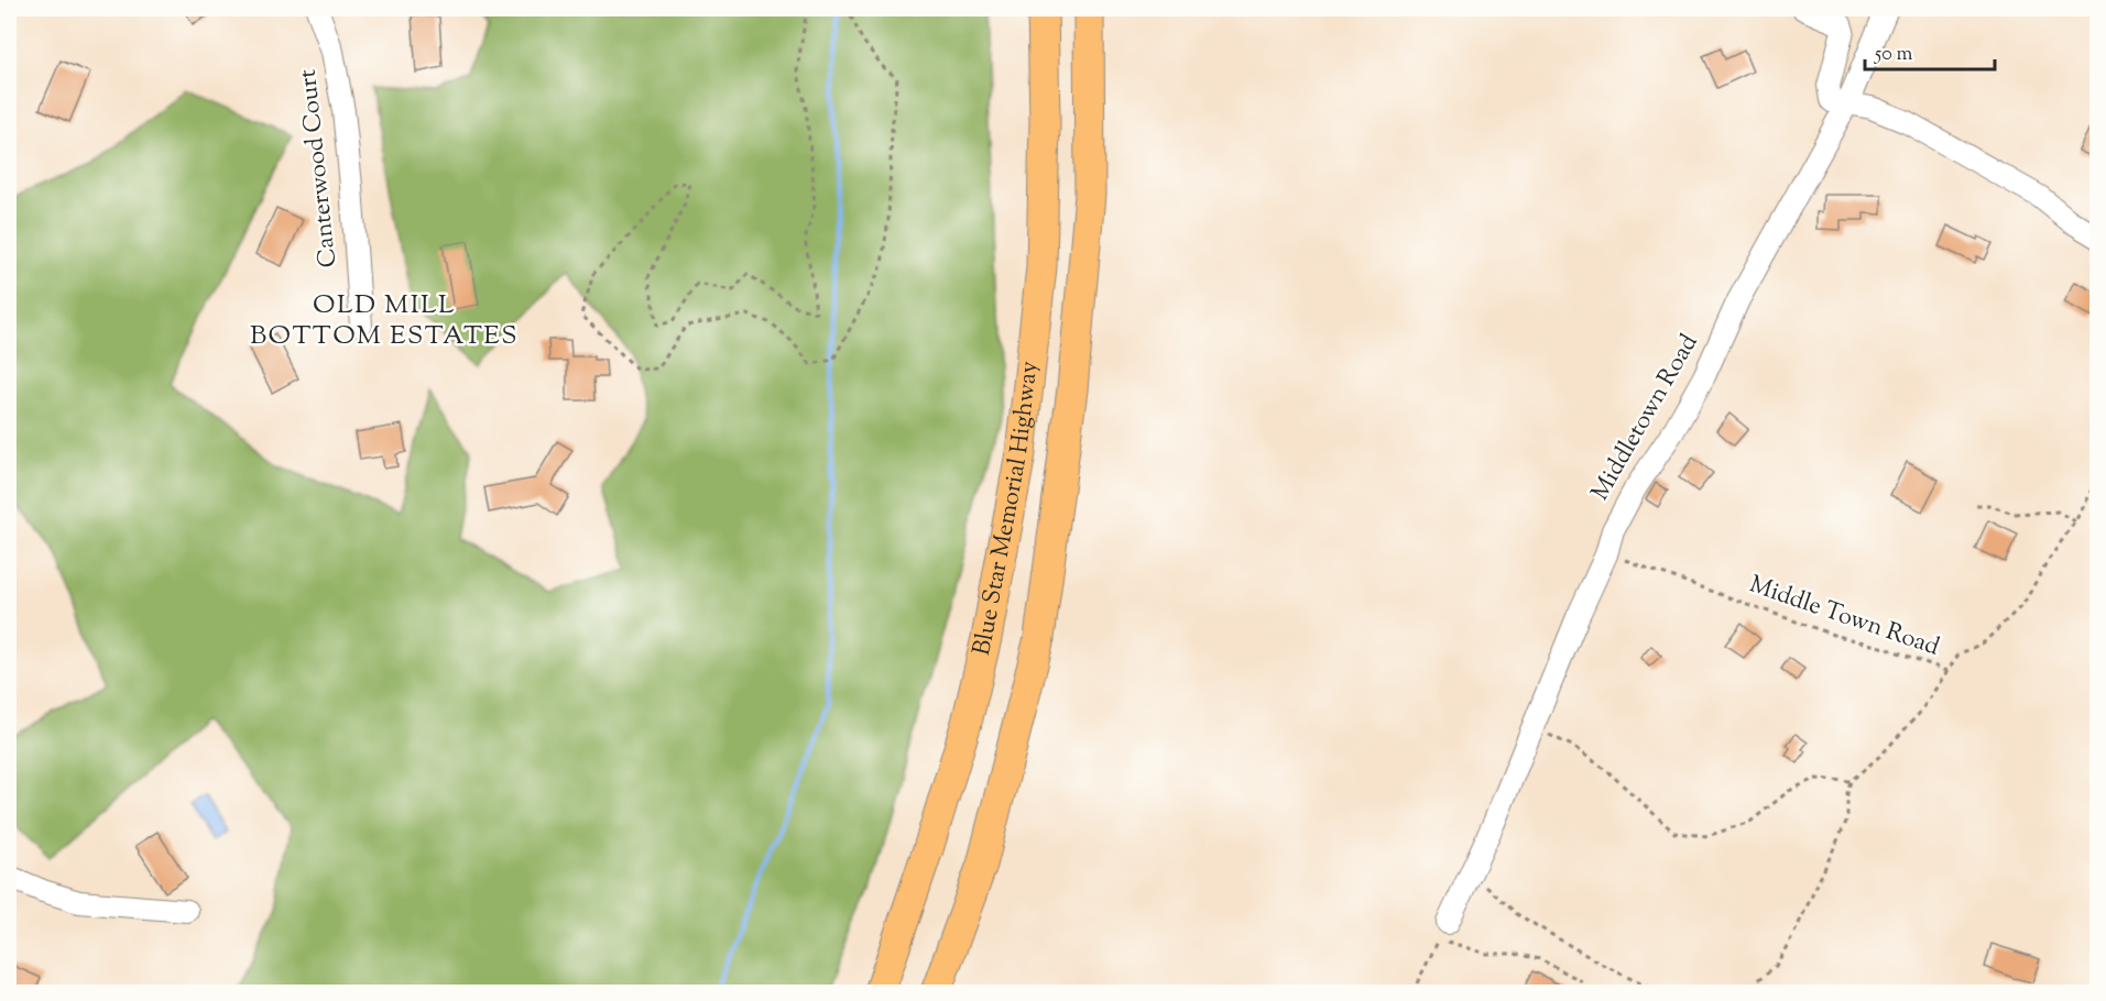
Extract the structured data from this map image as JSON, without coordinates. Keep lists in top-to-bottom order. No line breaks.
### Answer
{"streets":{"highway":["Blue Star Memorial Highway"],"street":["Canterwood Court","Middletown Road"],"path":["Middle Town Road"]},"crossings":[["Middletown Road","Middle Town Road"]],"districts":["OLD MILL BOTTOM ESTATES"],"scale_bar":"50 m"}
